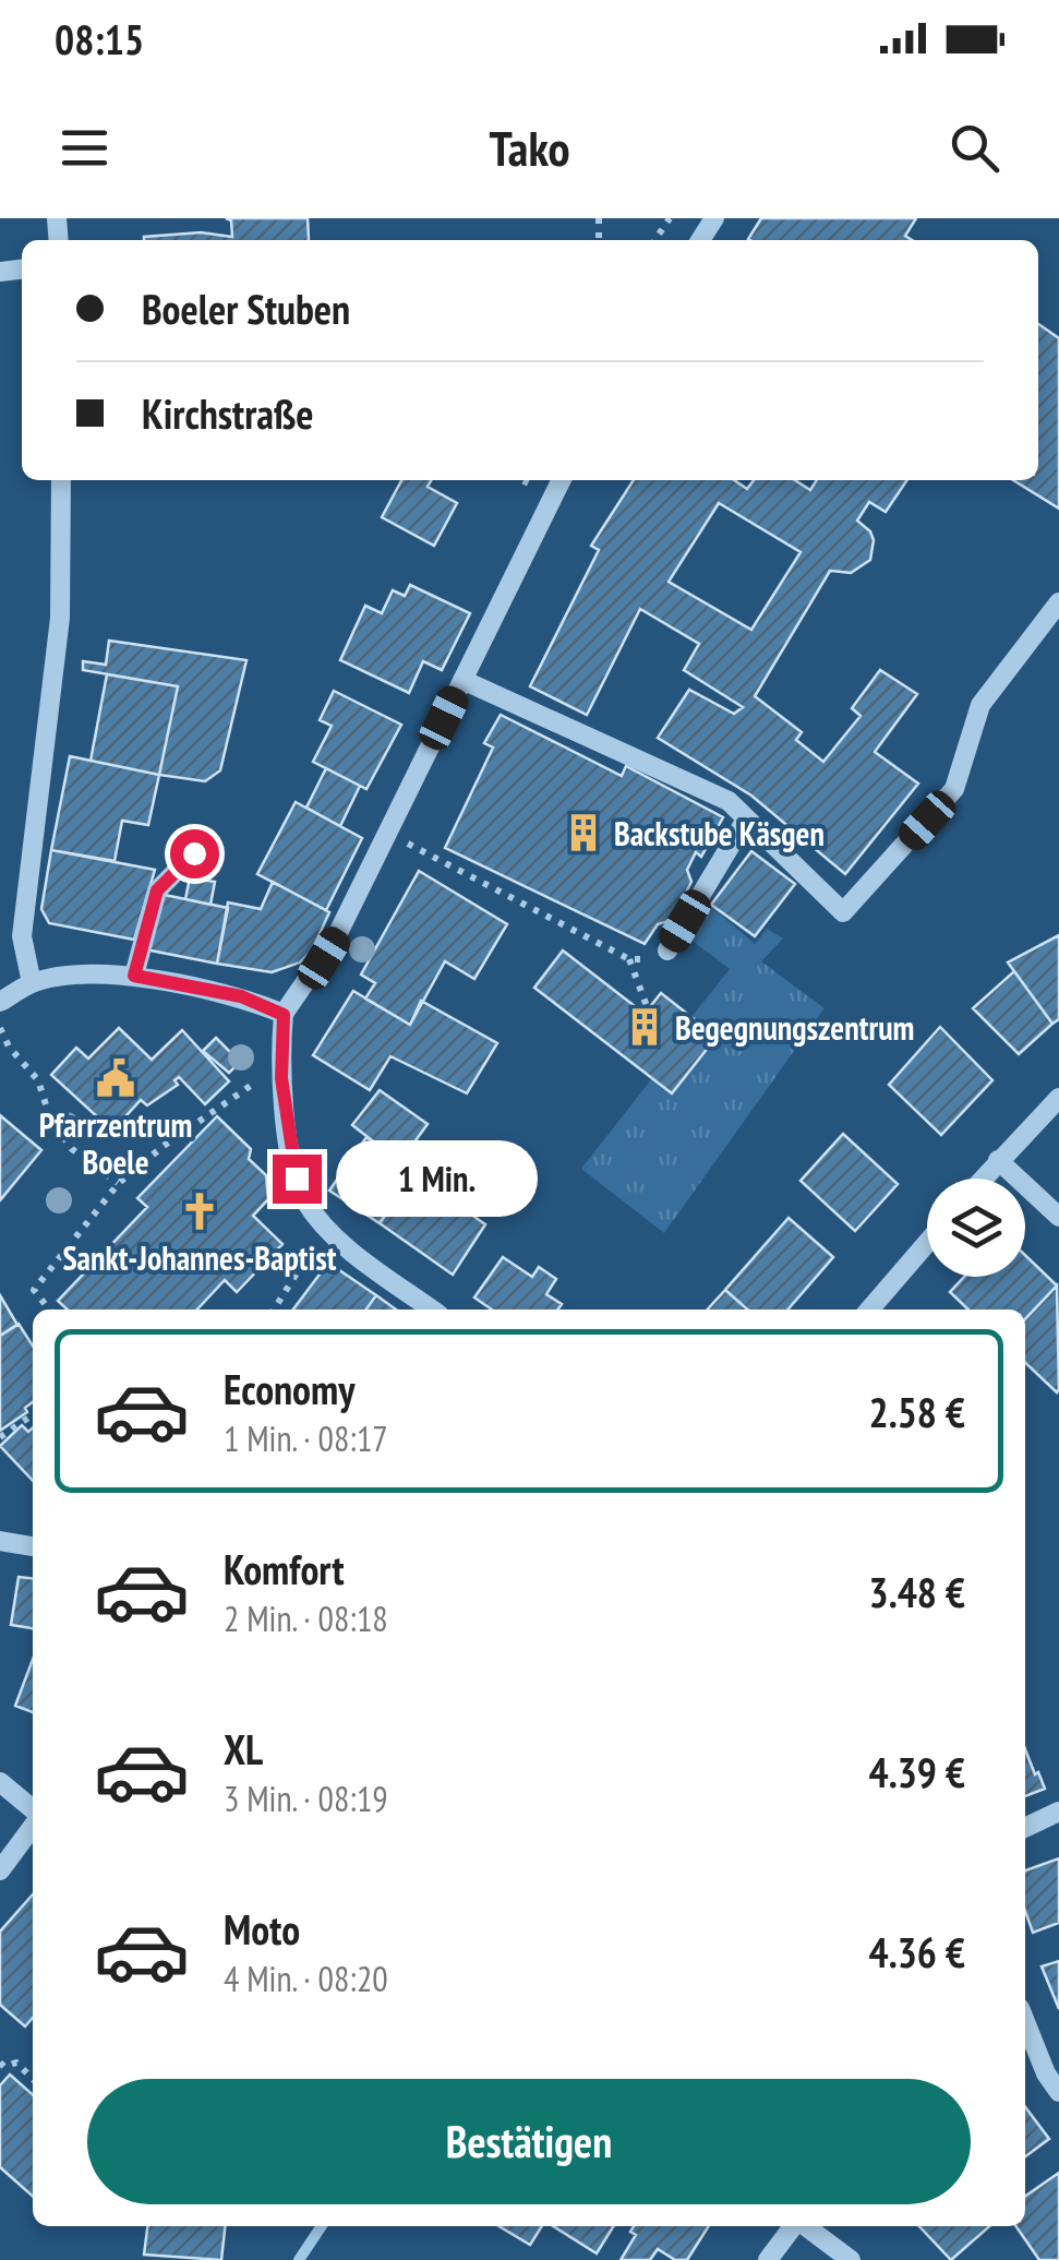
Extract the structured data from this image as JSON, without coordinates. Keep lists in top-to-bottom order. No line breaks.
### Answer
{"places":{"building":["Backstube Käsgen","Begegnungszentrum"],"public building":["Pfarrzentrum Boele"],"church":["Sankt-Johannes-Baptist"]},"page":{"status":"08:15","header":"Tako","banner":["Boeler Stuben","Kirchstraße"],"bubble":"1 Min.","list":[{"name":"Economy","note":"1 Min. · 08:17","value":"2.58 €"},{"name":"Komfort","note":"2 Min. · 08:18","value":"3.48 €"},{"name":"XL","note":"3 Min. · 08:19","value":"4.39 €"},{"name":"Moto","note":"4 Min. · 08:20","value":"4.36 €"}],"buttons":"Bestätigen"}}
